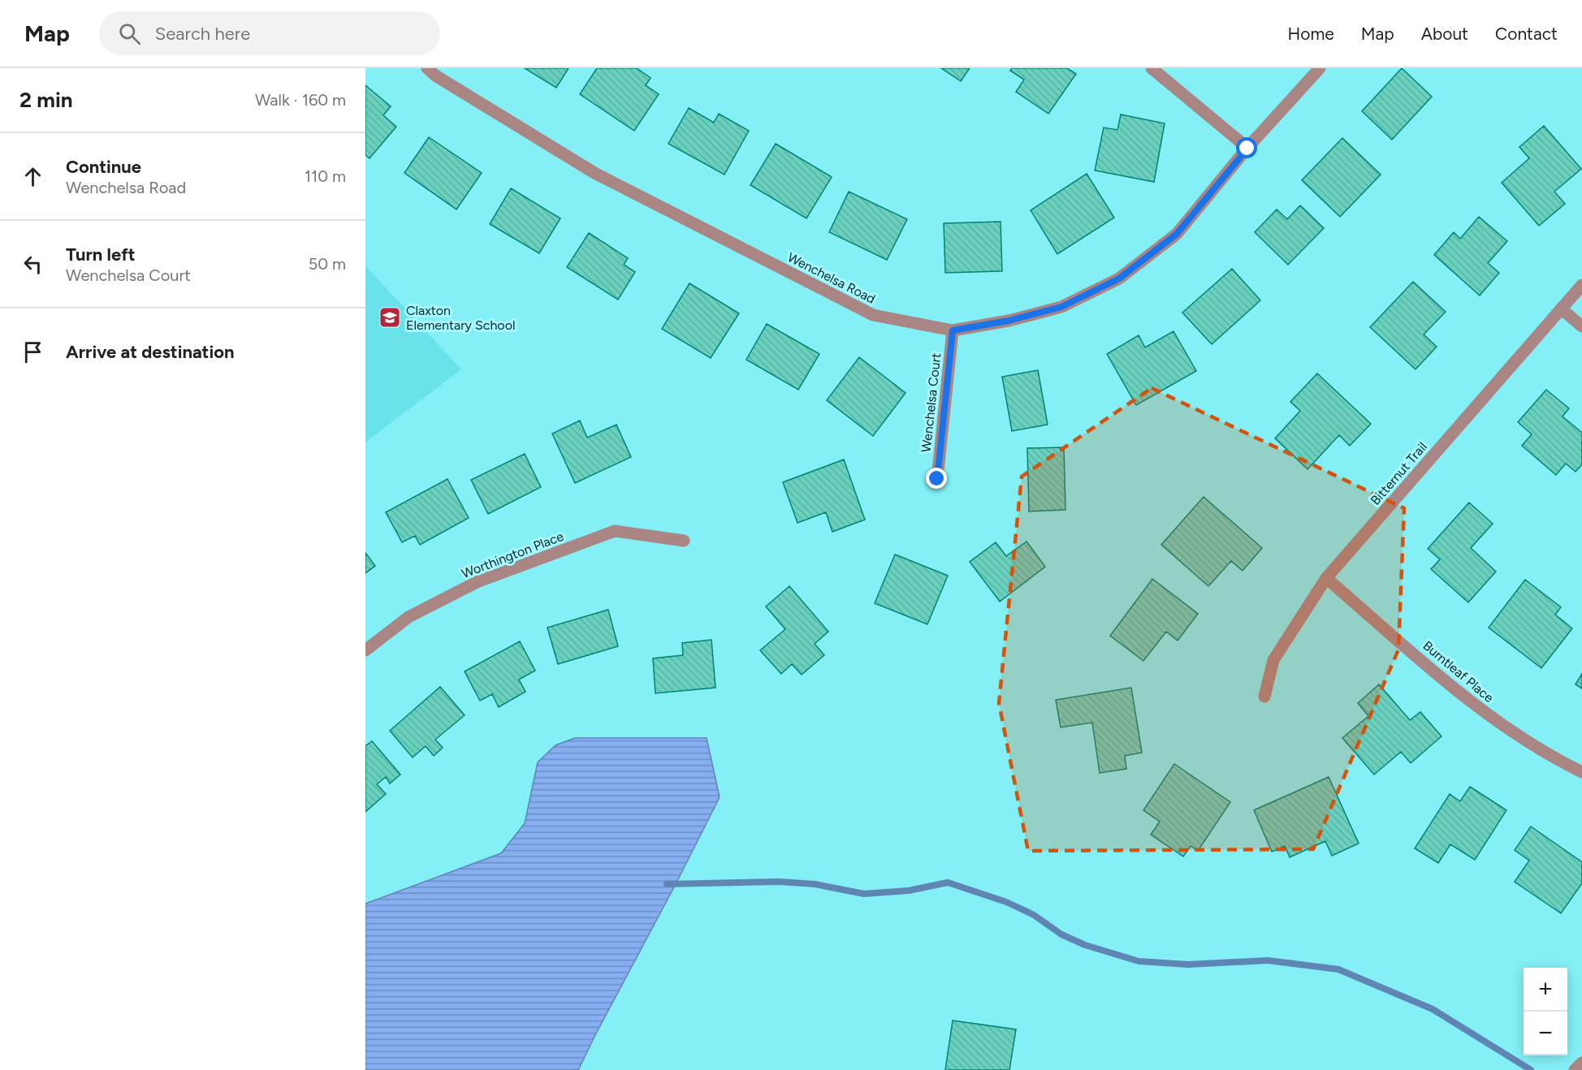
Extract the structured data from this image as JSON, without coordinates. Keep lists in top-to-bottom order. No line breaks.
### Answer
{"streets":{"street":["Wenchelsa Road","Wenchelsa Court","Bitternut Trail","Worthington Place","Burntleaf Place"]},"crossings":[["Wenchelsa Road","Wenchelsa Court"],["Bitternut Trail","Burntleaf Place"]],"places":{"school or university":["Claxton Elementary School"]},"page":{"header":"Map","search":"Search here","nav":["Home","Map","About","Contact"],"heading":["2 min","Walk · 160 m"],"list":[["Continue","Wenchelsa Road","110 m"],["Turn left","Wenchelsa Court","50 m"],"Arrive at destination"],"map_buttons":["+","−"]}}
